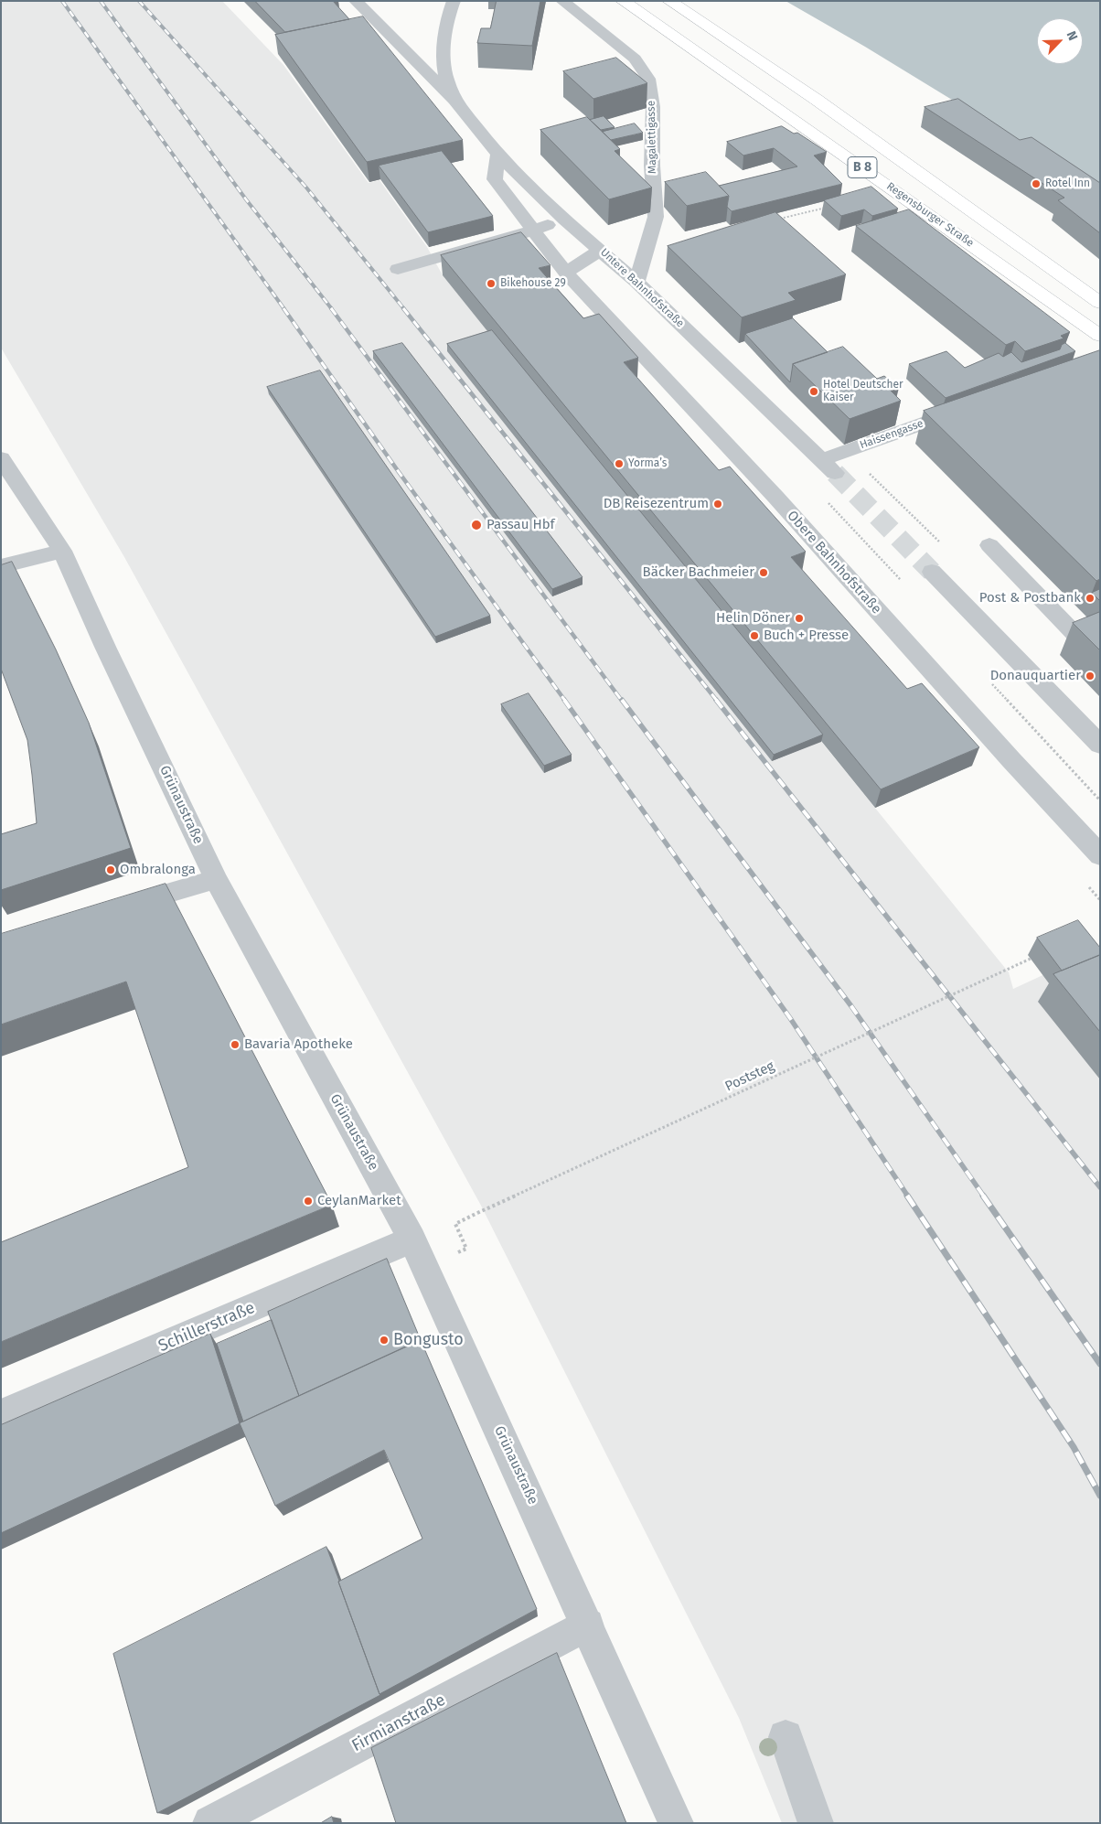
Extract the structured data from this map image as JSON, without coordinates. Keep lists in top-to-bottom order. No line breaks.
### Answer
{"streets":{"main road":["B 8","Regensburger Straße"],"street":["Magalettigasse","Untere Bahnhofstraße","Haissengasse","Obere Bahnhofstraße","Grünaustraße","Schillerstraße","Firmianstraße"],"path":["Poststeg"]},"crossings":[["Magalettigasse","Untere Bahnhofstraße"],["Untere Bahnhofstraße","Haissengasse"],["Untere Bahnhofstraße","Obere Bahnhofstraße"],["Grünaustraße","Schillerstraße"],["Grünaustraße","Firmianstraße"]],"places":["Rotel Inn","Bikehouse 29","Hotel Deutscher Kaiser","Yorma’s","DB Reisezentrum","Passau Hbf","Bäcker Bachmeier","Post & Postbank","Helin Döner","Buch + Presse","Donauquartier","Ombralonga","Bavaria Apotheke","CeylanMarket","Bongusto"],"north":"top right"}
